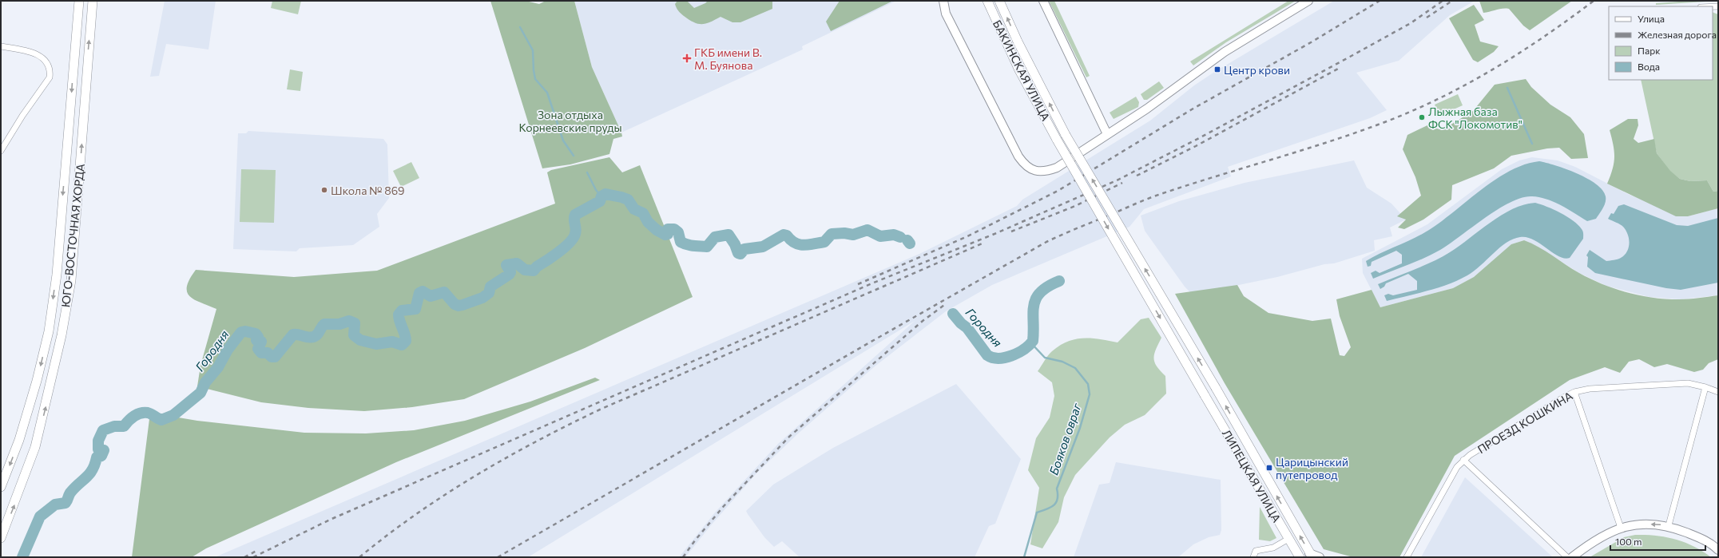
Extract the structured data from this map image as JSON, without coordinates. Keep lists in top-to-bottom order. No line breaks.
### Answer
{"streets":{"main road":["БАКИНСКАЯ УЛИЦА","ЮГО-ВОСТОЧНАЯ ХОРДА","ЛИПЕЦКАЯ УЛИЦА"],"street":["ПРОЕЗД КОШКИНА"]},"crossings":[["БАКИНСКАЯ УЛИЦА","ЛИПЕЦКАЯ УЛИЦА"]],"water":["Городня","Бояков овраг"],"parks":["Зона отдыха Корнеевские пруды"],"places":{"health":["ГКБ имени В. М. Буянова"],"transit":["Центр крови","Царицынский путепровод"],"other":["Лыжная база ФСК \"Локомотив\"","Школа № 869"]},"legend":["Улица","Железная дорога","Парк","Вода"],"scale_bar":"100 m"}
